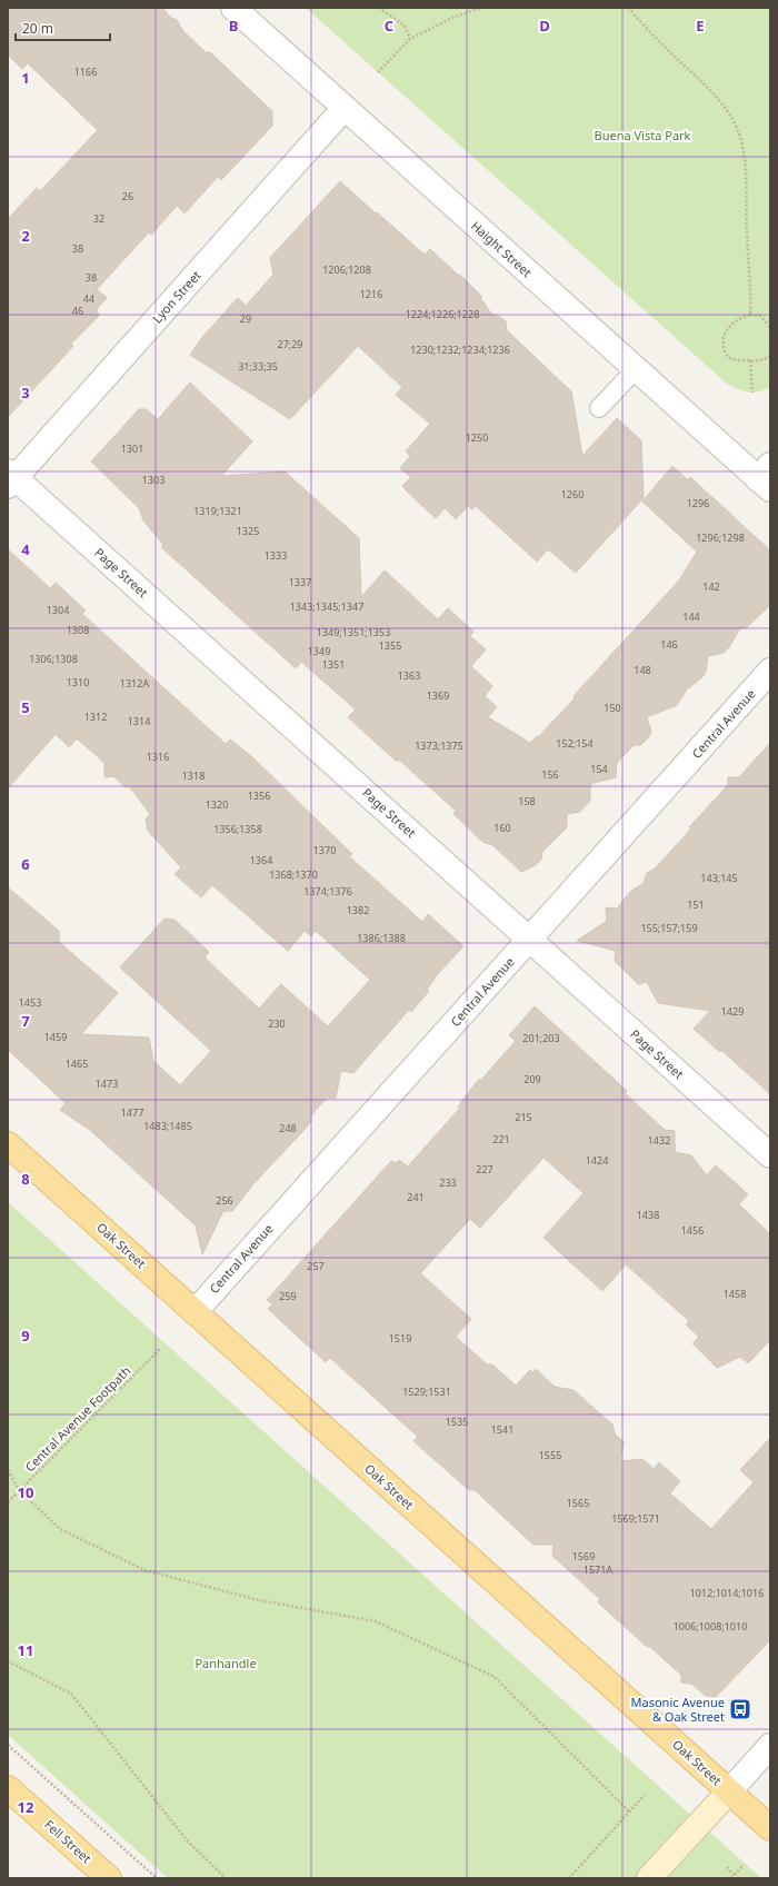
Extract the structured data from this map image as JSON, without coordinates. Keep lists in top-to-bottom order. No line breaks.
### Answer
{"streets":{"main road":["Oak Street","Fell Street"],"street":["Haight Street","Lyon Street","Page Street","Central Avenue"],"path":["Central Avenue Footpath"]},"crossings":[["Haight Street","Lyon Street"],["Lyon Street","Page Street"],["Page Street","Central Avenue"],["Central Avenue","Oak Street"]],"parks":["Buena Vista Park","Panhandle"],"places":{"bus stop":["Masonic Avenue & Oak Street"]},"house_numbers":["1166","26","32","38","1206;1208","38","1216","44","46","1224;1226;1228","29","27;29","1230;1232;1234;1236","31;33;35","1250","1301","1303","1260","1296","1319;1321","1325","1296;1298","1333","1337","142","1343;1345;1347","1304","144","1308","1349;1351;1353","146","1355","1349","1306;1308","1351","148","1363","1310","1312A","1369","150","1312","1314","152;154","1373;1375","1316","154","156","1318","1356","158","1320","160","1356;1358","1370","1364","1368;1370","143;145","1374;1376","151","1382","155;157;159","1386;1388","1453","1429","230","1459","201;203","1465","209","1473","1477","215","1483;1485","248","221","1432","1424","227","233","241","256","1438","1456","257","1458","259","1519","1529;1531","1535","1541","1555","1565","1569;1571","1569","1571A","1012;1014;1016","1006;1008;1010"],"scale_bar":"20 m","grid":{"columns":["B","C","D","E"],"rows":["1","2","3","4","5","6","7","8","9","10","11","12"]}}
